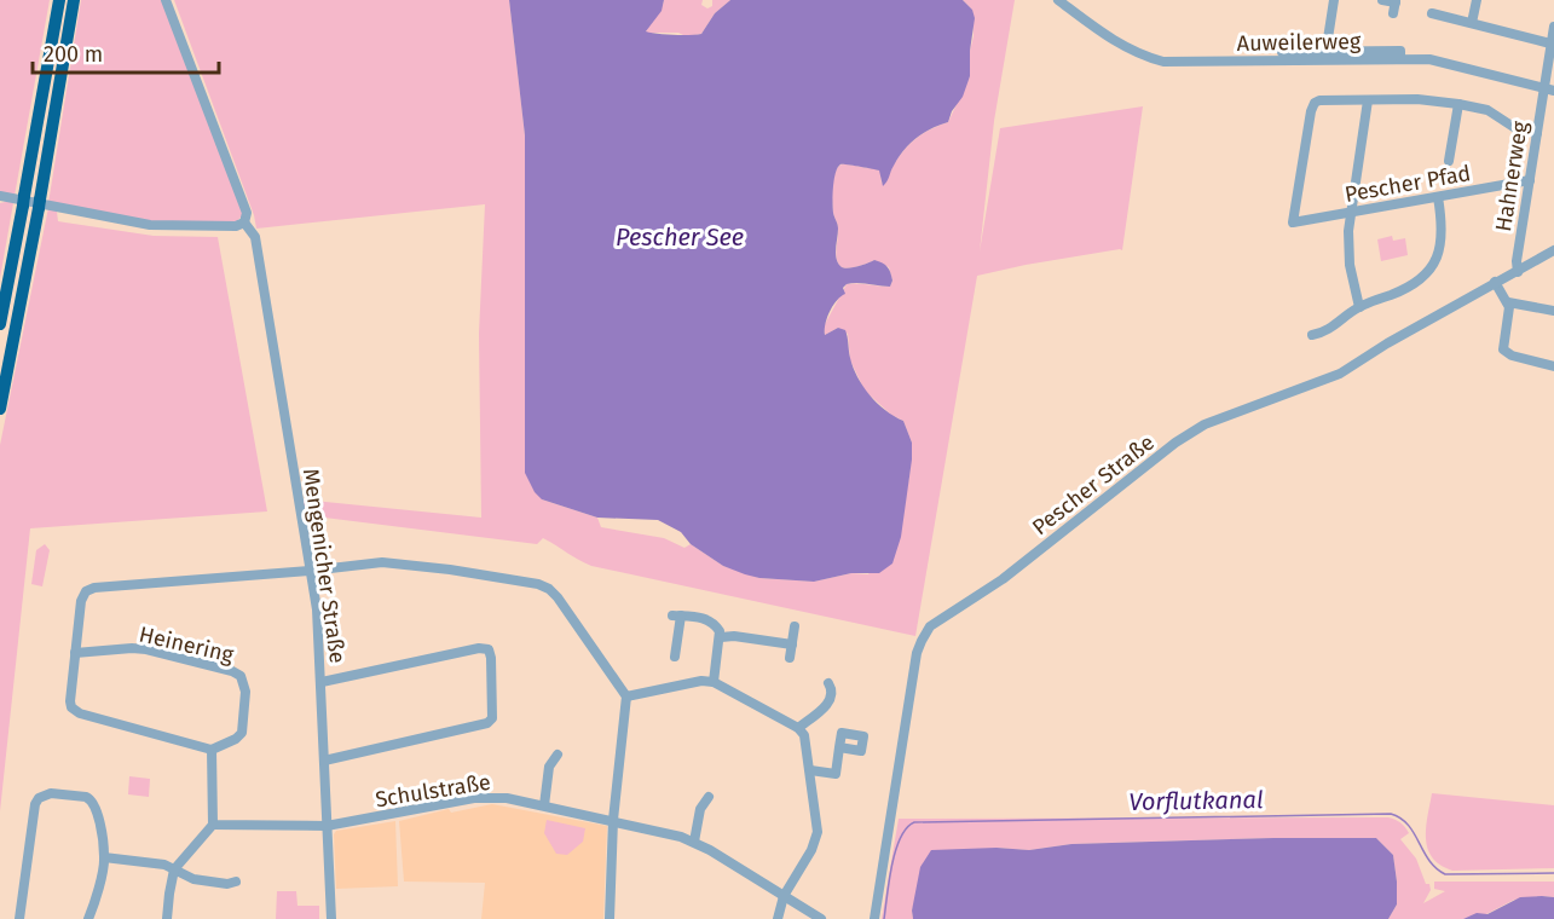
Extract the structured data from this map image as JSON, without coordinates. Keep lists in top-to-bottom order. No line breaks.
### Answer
{"streets":{"street":["Auweilerweg","Hahnerweg","Pescher Pfad","Pescher Straße","Mengenicher Straße","Heinering","Schulstraße"]},"crossings":[["Auweilerweg","Hahnerweg"],["Hahnerweg","Pescher Pfad"],["Hahnerweg","Pescher Straße"],["Mengenicher Straße","Schulstraße"]],"water":["Pescher See","Vorflutkanal"],"scale_bar":"200 m"}
